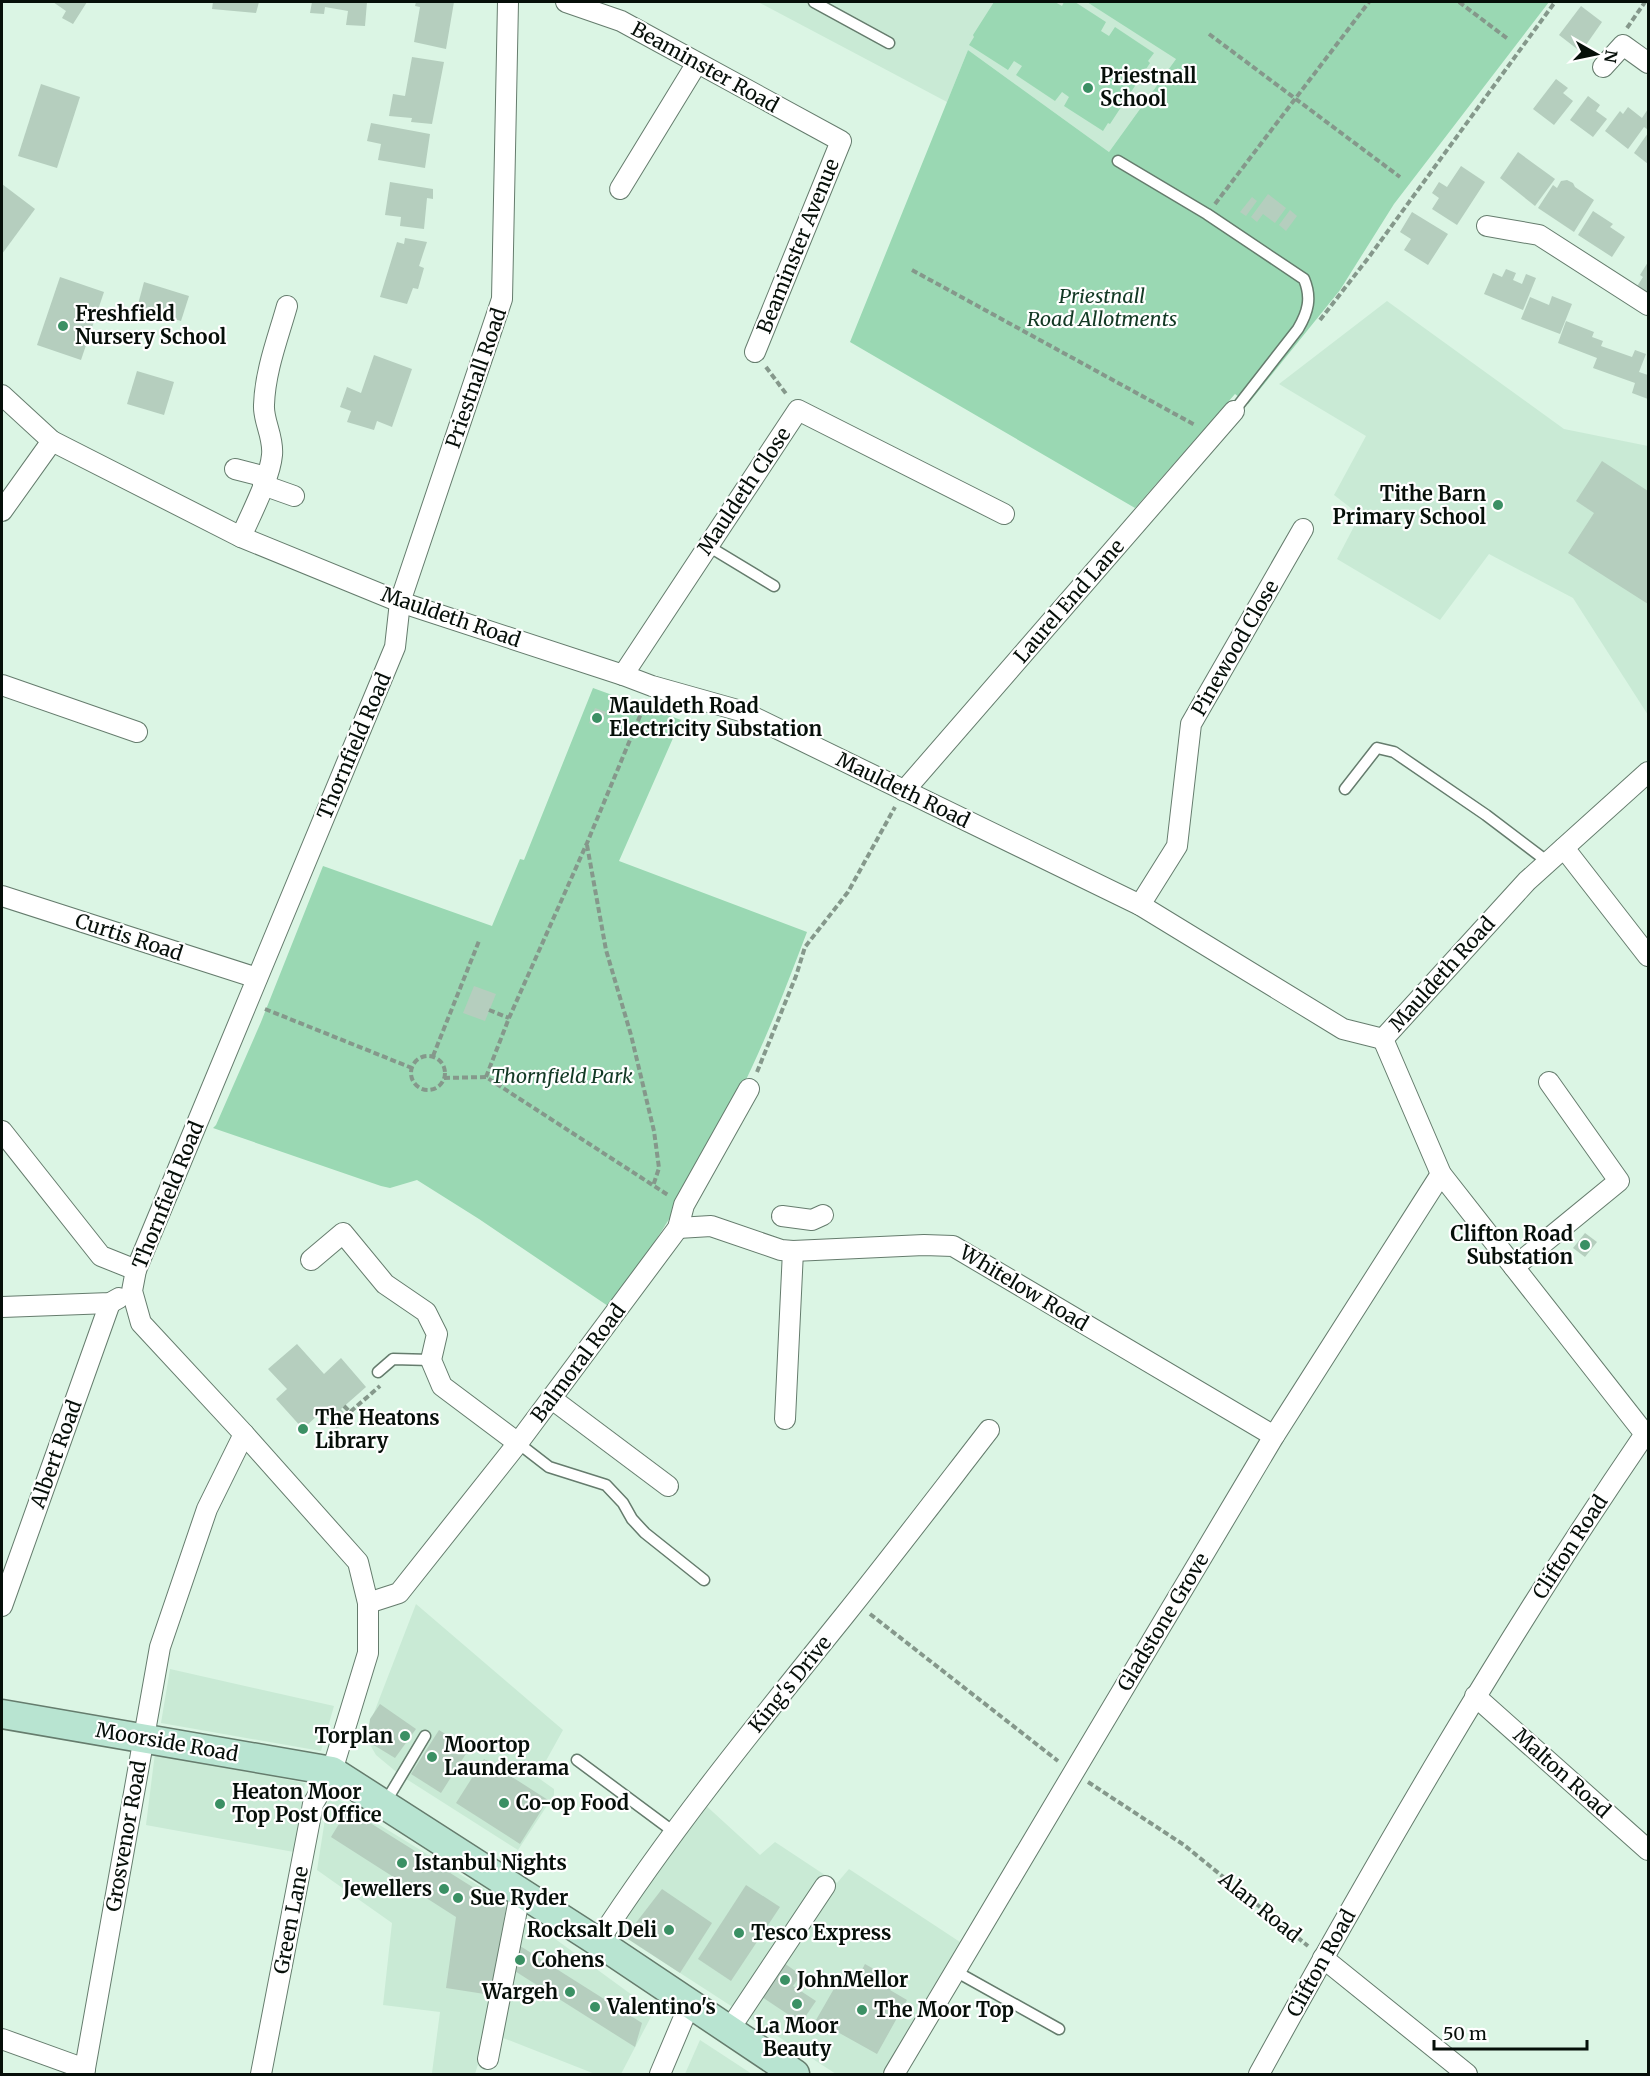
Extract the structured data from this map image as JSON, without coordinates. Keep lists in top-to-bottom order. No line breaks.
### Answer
{"streets":{"main road":["Moorside Road"],"street":["Beaminster Road","Beaminster Avenue","Priestnall Road","Mauldeth Close","Laurel End Lane","Mauldeth Road","Pinewood Close","Thornfield Road","Curtis Road","Whitelow Road","Balmoral Road","Albert Road","Clifton Road","Gladstone Grove","King's Drive","Malton Road","Grosvenor Road","Green Lane"],"path":["Alan Road"]},"crossings":[["Beaminster Road","Beaminster Avenue"],["Priestnall Road","Mauldeth Road"],["Priestnall Road","Thornfield Road"],["Mauldeth Close","Mauldeth Road"],["Laurel End Lane","Mauldeth Road"],["Mauldeth Road","Pinewood Close"],["Mauldeth Road","Thornfield Road"],["Mauldeth Road","Clifton Road"],["Thornfield Road","Curtis Road"],["Thornfield Road","Balmoral Road"],["Thornfield Road","Moorside Road"],["Thornfield Road","Grosvenor Road"],["Thornfield Road","Green Lane"],["Whitelow Road","Balmoral Road"],["Whitelow Road","Gladstone Grove"],["Clifton Road","Gladstone Grove"],["Clifton Road","Malton Road"],["Clifton Road","Alan Road"],["Gladstone Grove","Alan Road"],["King's Drive","Alan Road"],["Moorside Road","Grosvenor Road"],["Moorside Road","Green Lane"]],"parks":["Priestnall Road Allotments","Thornfield Park"],"places":["Priestnall School","Freshfield Nursery School","Tithe Barn Primary School","Mauldeth Road Electricity Substation","Clifton Road Substation","The Heatons Library","Torplan","Moortop Launderama","Co-op Food","Heaton Moor Top Post Office","Istanbul Nights","Jewellers","Sue Ryder","Rocksalt Deli","Tesco Express","Cohens","JohnMellor","Wargeh","La Moor Beauty","Valentino's","The Moor Top"],"scale_bar":"50 m","north":"right"}
